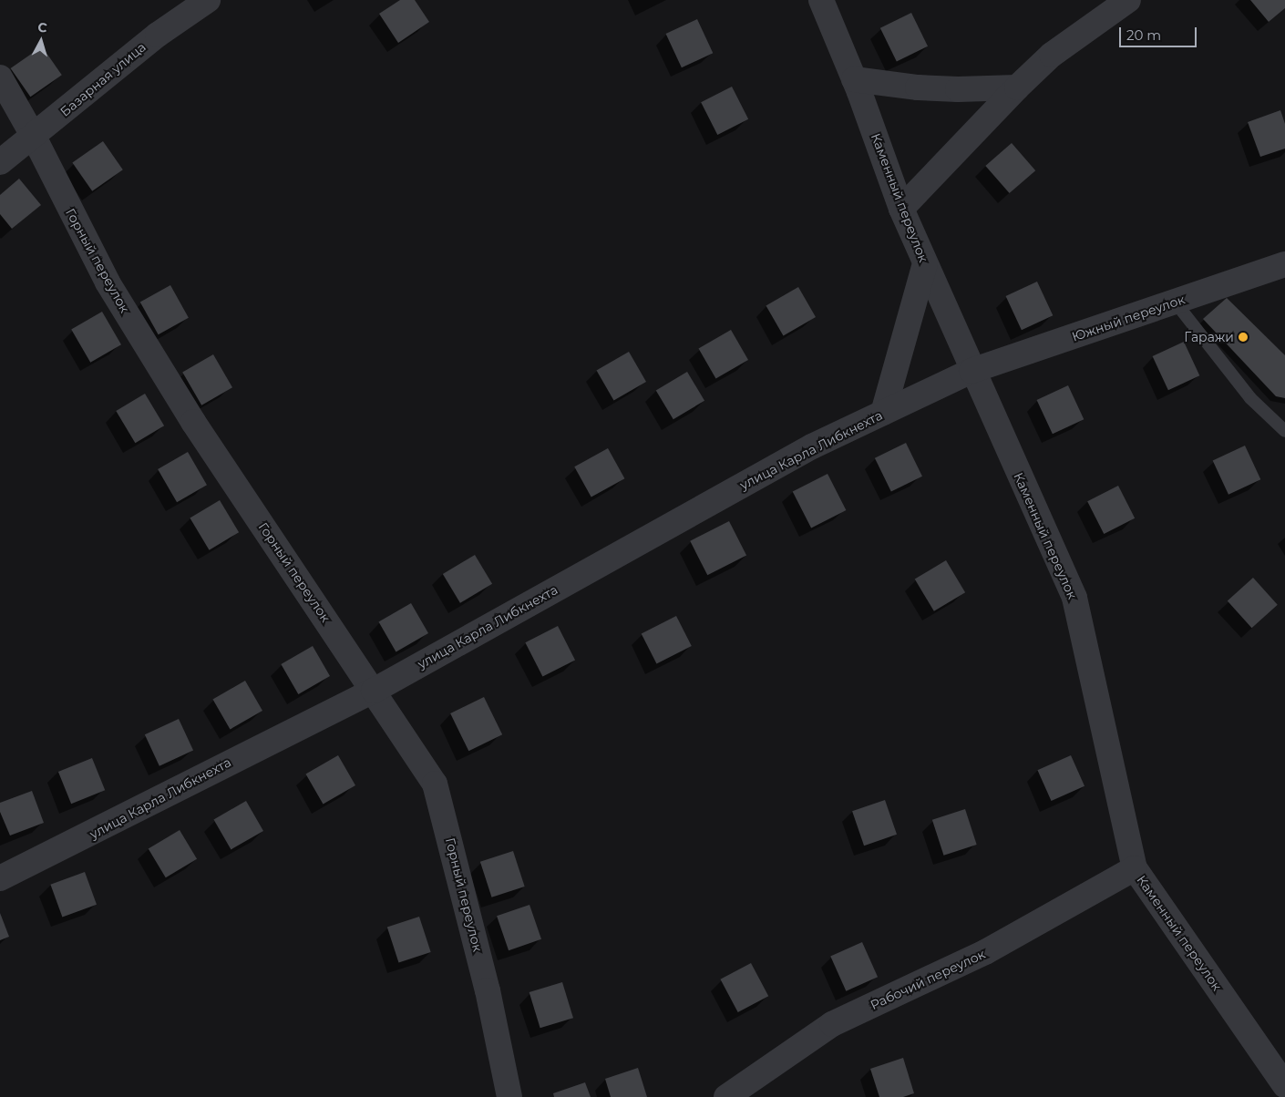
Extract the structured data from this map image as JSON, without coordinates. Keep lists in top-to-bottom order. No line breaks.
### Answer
{"streets":{"street":["Базарная улица","Каменный переулок","Горный переулок","Южный переулок","улица Карла Либкнехта","Рабочий переулок"]},"crossings":[["Базарная улица","Горный переулок"],["Каменный переулок","Южный переулок"],["Каменный переулок","улица Карла Либкнехта"],["Каменный переулок","Рабочий переулок"],["Горный переулок","улица Карла Либкнехта"],["Южный переулок","улица Карла Либкнехта"]],"places":["Гаражи"],"scale_bar":"20 m","north":"top"}
